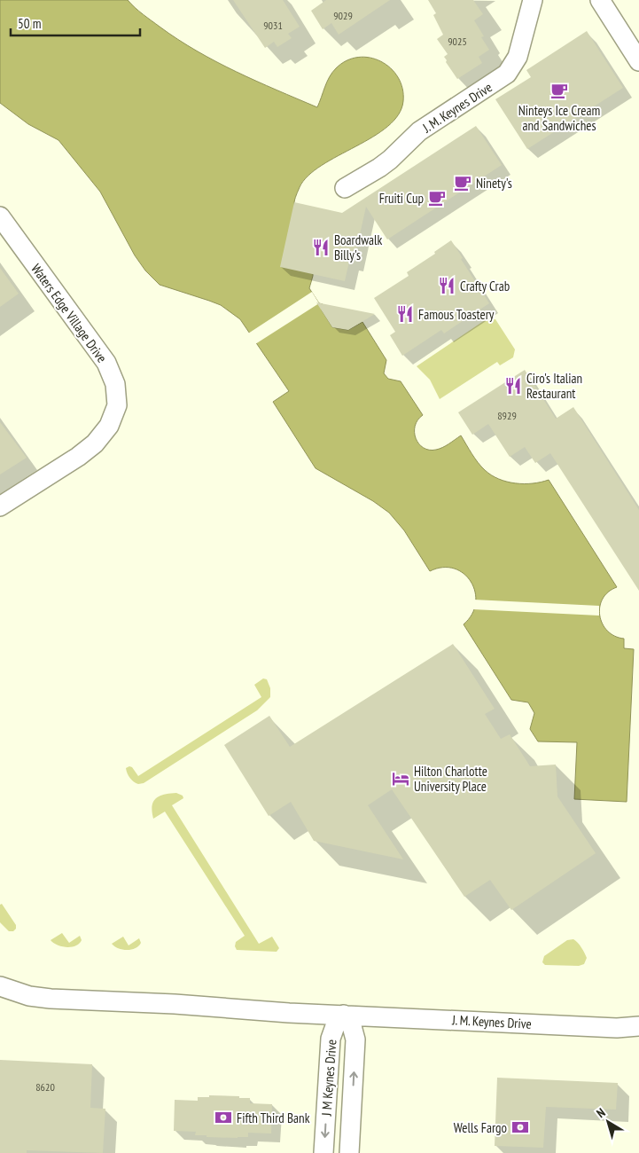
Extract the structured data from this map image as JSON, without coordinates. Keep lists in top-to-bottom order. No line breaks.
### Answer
{"streets":{"street":["J. M. Keynes Drive","Waters Edge Village Drive","J M Keynes Drive"]},"crossings":[["J. M. Keynes Drive","J M Keynes Drive"]],"places":{"cafe":["Ninteys Ice Cream and Sandwiches","Ninety's","Fruiti Cup"],"restaurant":["Boardwalk Billy's","Crafty Crab","Famous Toastery","Ciro's Italian Restaurant"],"hotel":["Hilton Charlotte University Place"],"bank":["Fifth Third Bank","Wells Fargo"]},"house_numbers":["9029","9031","9025","8929","8620"],"scale_bar":"50 m","north":"top left"}
